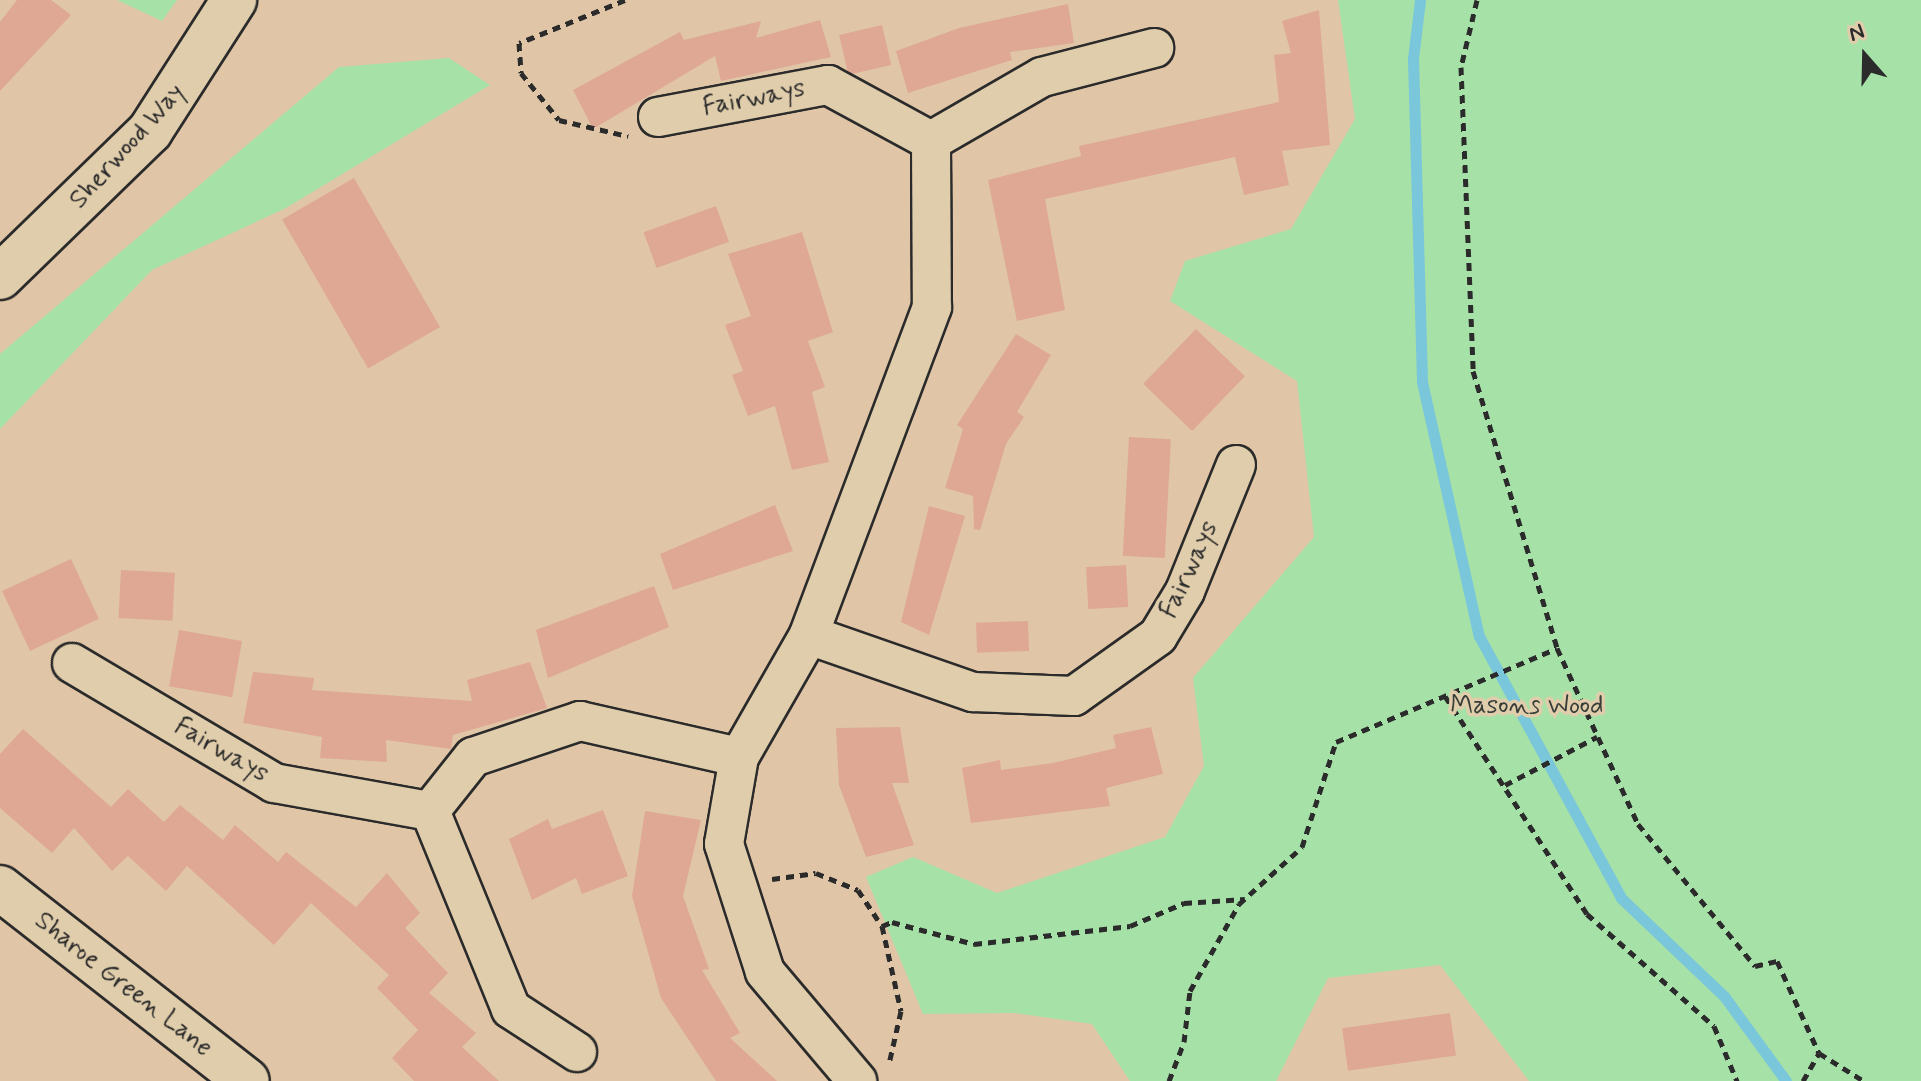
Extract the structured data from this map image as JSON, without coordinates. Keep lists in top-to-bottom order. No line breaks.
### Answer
{"streets":{"street":["Fairways","Sherwood Way","Sharoe Green Lane"]},"parks":["Masons Wood"],"north":"top"}
